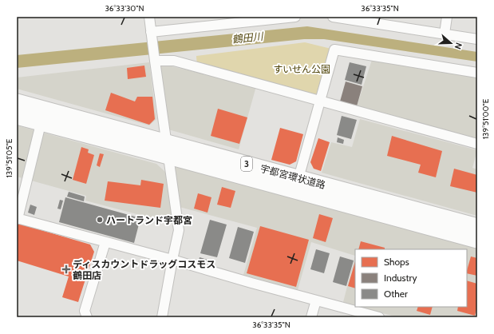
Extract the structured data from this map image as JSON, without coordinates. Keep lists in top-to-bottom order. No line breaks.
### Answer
{"streets":{"main road":["3","宇都宮環状道路"]},"water":["鶴田川"],"parks":["すいせん公園"],"places":{"other":["ハートランド宇都宮"],"health":["ディスカウントドラッグコスモス 鶴田店"]},"legend":["Shops","Industry","Other"],"north":"right","coordinates":["36°33'30\"N","36°33'35\"N","139°51'00\"E","139°51'05\"E"]}
